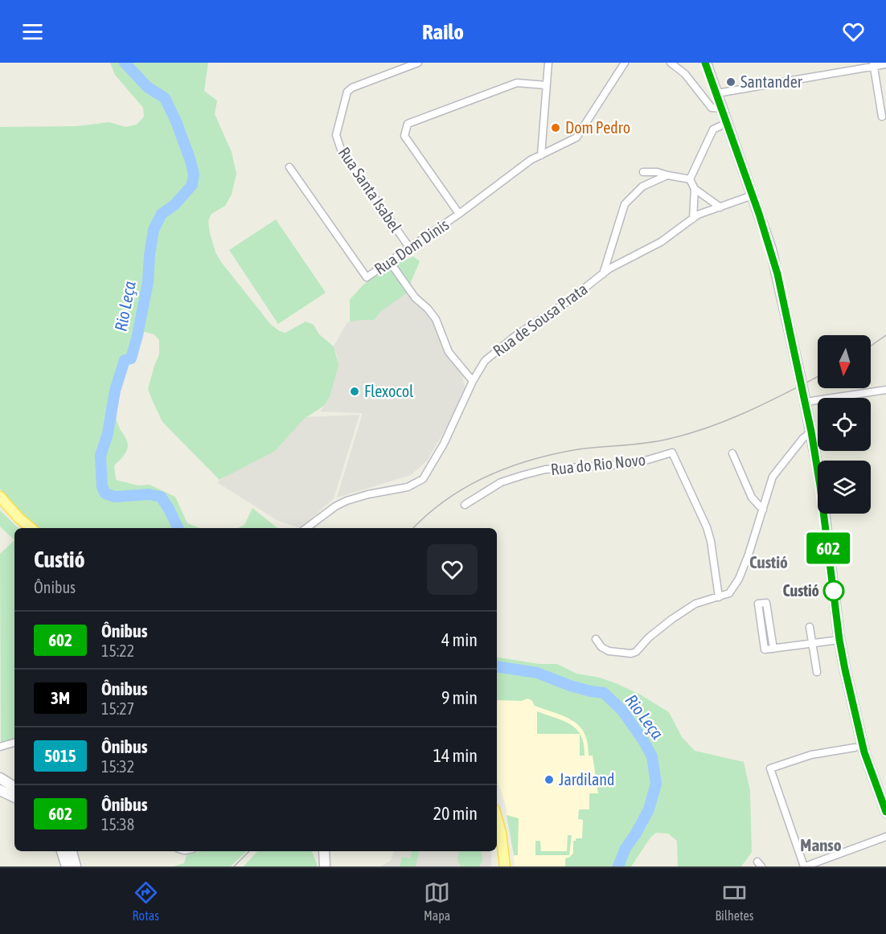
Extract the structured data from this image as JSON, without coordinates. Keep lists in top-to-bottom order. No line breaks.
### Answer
{"streets":{"street":["Rua Santa Isabel","Rua Dom Dinis","Rua de Sousa Prata","Rua do Rio Novo"]},"crossings":[["Rua Santa Isabel","Rua Dom Dinis"]],"districts":["Custió","Manso"],"water":["Rio Leça"],"places":["Santander","Dom Pedro","Flexocol","Custió","Jardiland"],"lines":["bus line 602"],"north":"bottom","page":{"header":"Railo","on_map":"602","heading":["Custió","Ônibus"],"list":[{"mark":"602","name":"Ônibus","note":"15:22","value":"4 min"},{"mark":"3M","name":"Ônibus","note":"15:27","value":"9 min"},{"mark":"5015","name":"Ônibus","note":"15:32","value":"14 min"},{"mark":"602","name":"Ônibus","note":"15:38","value":"20 min"}],"tabs":["Rotas","Mapa","Bilhetes"]}}
